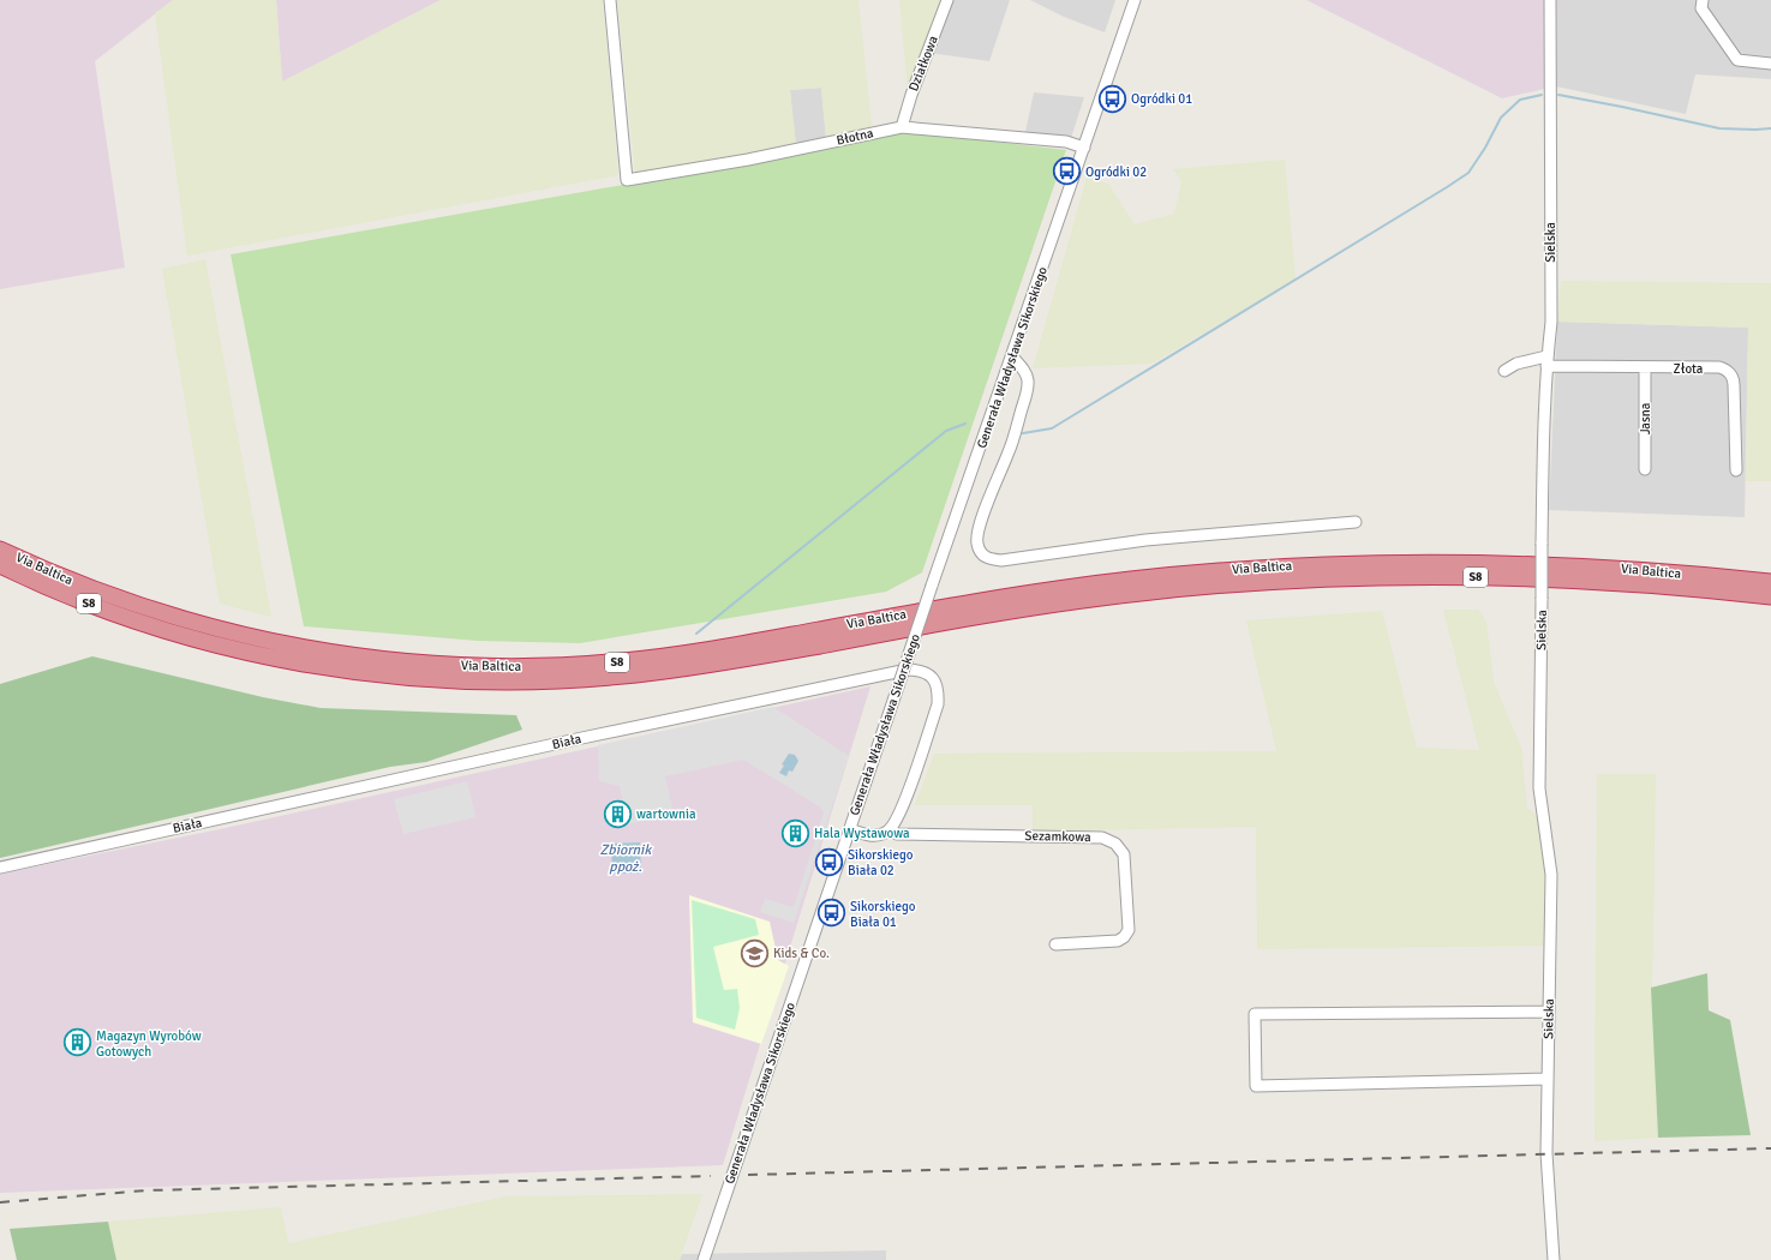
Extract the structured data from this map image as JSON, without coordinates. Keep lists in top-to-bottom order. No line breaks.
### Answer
{"streets":{"highway":["Via Baltica","S8"],"street":["Działkowa","Błotna","Sielska","Generała Władysława Sikorskiego","Złota","Jasna","Biała","Sezamkowa"]},"crossings":[["Działkowa","Błotna"],["Błotna","Generała Władysława Sikorskiego"],["Sielska","Złota"],["Złota","Jasna"],["Biała","Sezamkowa"]],"water":["Zbiornik ppoż."],"places":{"bus stop":["Ogródki 01","Ogródki 02","Sikorskiego Biała 02","Sikorskiego Biała 01"],"building":["wartownia","Hala Wystawowa","Magazyn Wyrobów Gotowych"],"school or university":["Kids & Co."]}}
